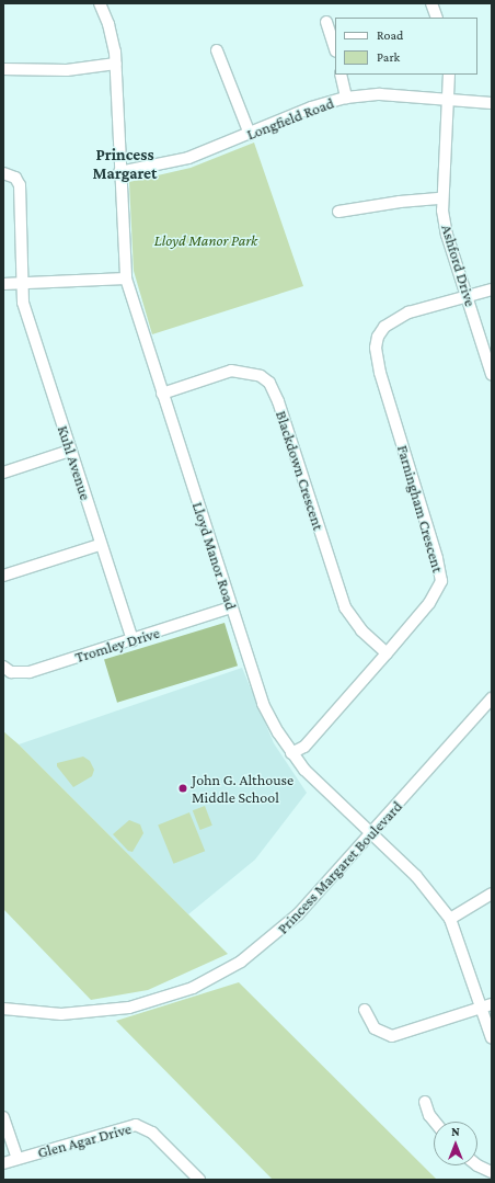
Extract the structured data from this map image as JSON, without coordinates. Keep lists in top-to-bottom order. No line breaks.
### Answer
{"streets":{"street":["Longfield Road","Ashford Drive","Kuhl Avenue","Blackdown Crescent","Farningham Crescent","Lloyd Manor Road","Tromley Drive","Princess Margaret Boulevard","Glen Agar Drive"]},"crossings":[["Longfield Road","Ashford Drive"],["Longfield Road","Lloyd Manor Road"],["Ashford Drive","Farningham Crescent"],["Kuhl Avenue","Tromley Drive"],["Blackdown Crescent","Farningham Crescent"],["Blackdown Crescent","Lloyd Manor Road"],["Farningham Crescent","Lloyd Manor Road"],["Lloyd Manor Road","Tromley Drive"],["Lloyd Manor Road","Princess Margaret Boulevard"]],"districts":["Princess Margaret"],"parks":["Lloyd Manor Park"],"places":["John G. Althouse Middle School"],"legend":["Road","Park"],"north":"top"}
